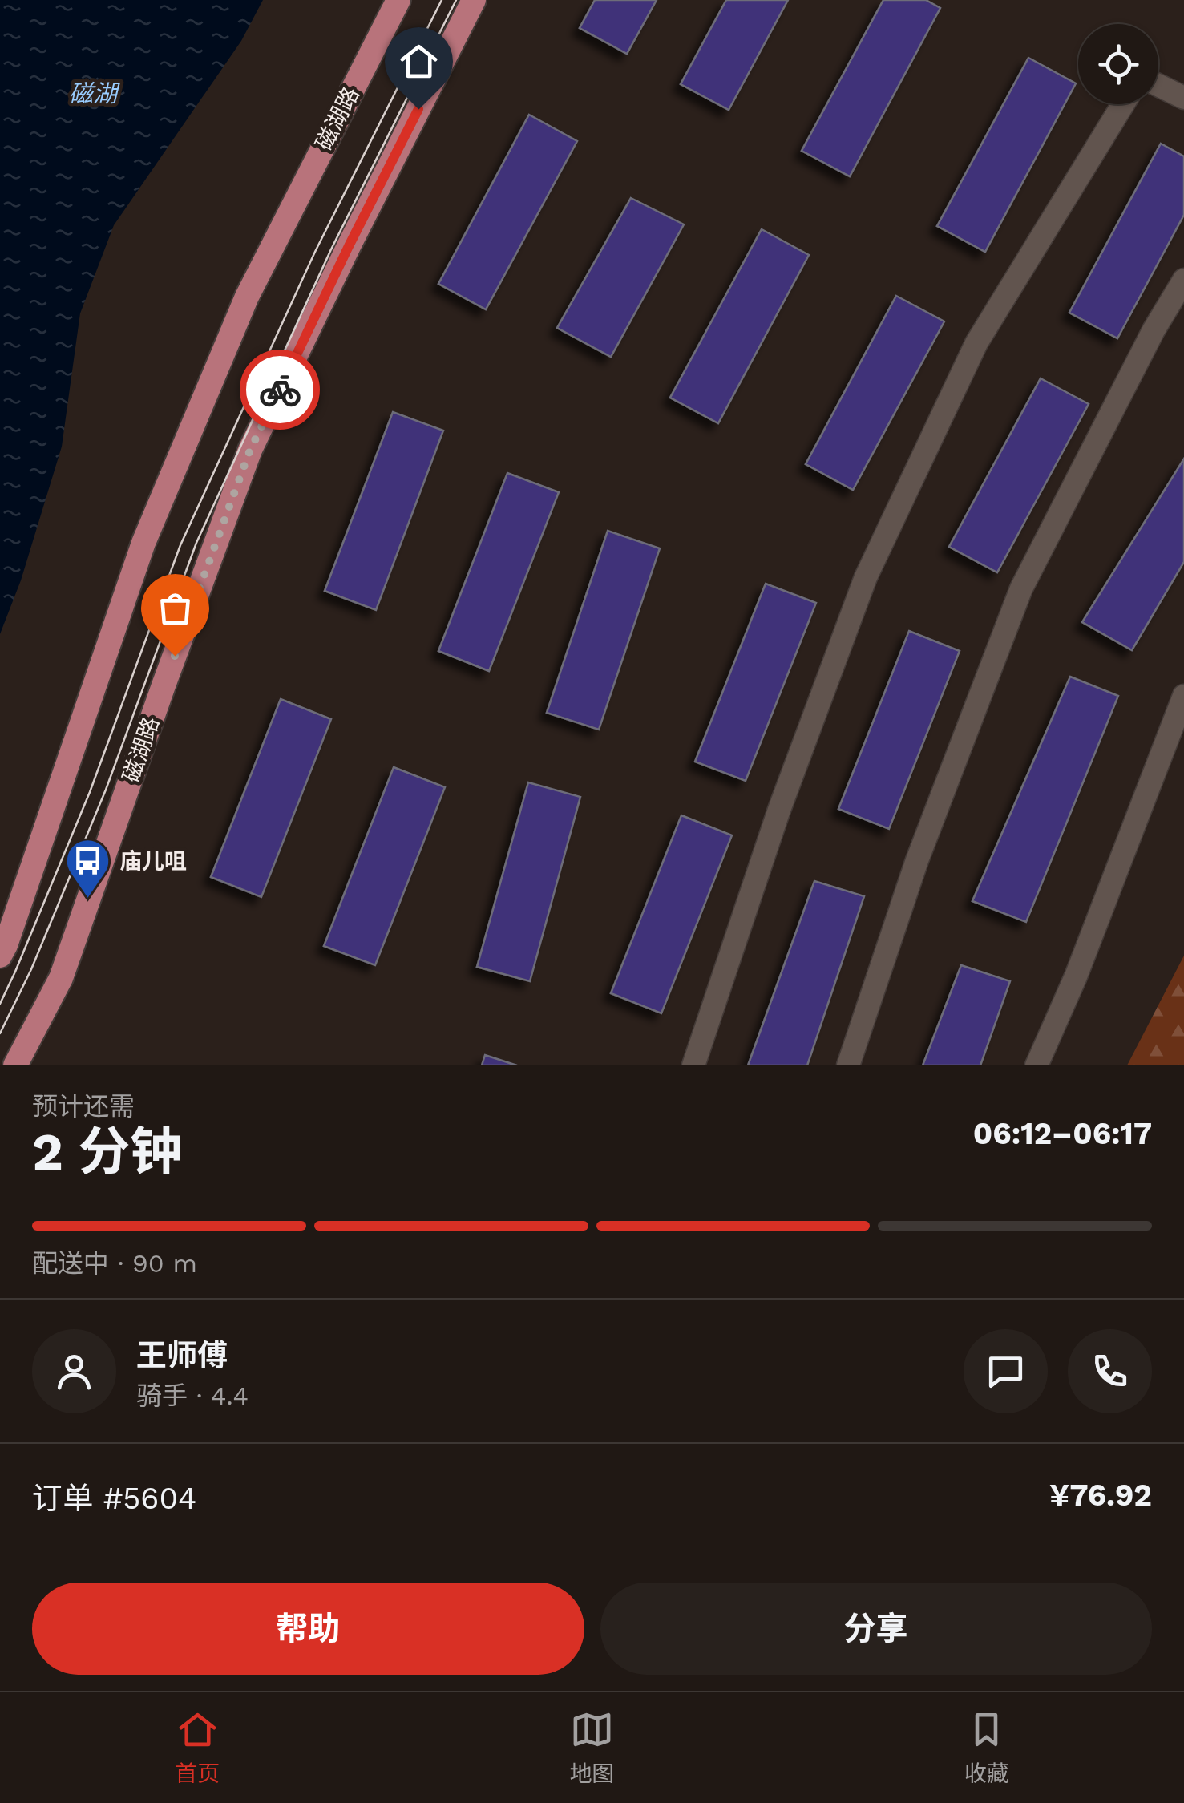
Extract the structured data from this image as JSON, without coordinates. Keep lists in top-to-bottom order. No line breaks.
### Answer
{"streets":{"main road":["磁湖路"]},"water":["磁湖"],"places":{"bus stop":["庙儿咀"]},"page":{"heading":["2 分钟","预计还需","06:12–06:17"],"panel":["王师傅","骑手 · 4.4","订单 #5604","¥76.92"],"bar":"配送中 · 90 m","buttons":["帮助","分享"],"tabs":["首页","地图","收藏"]}}
